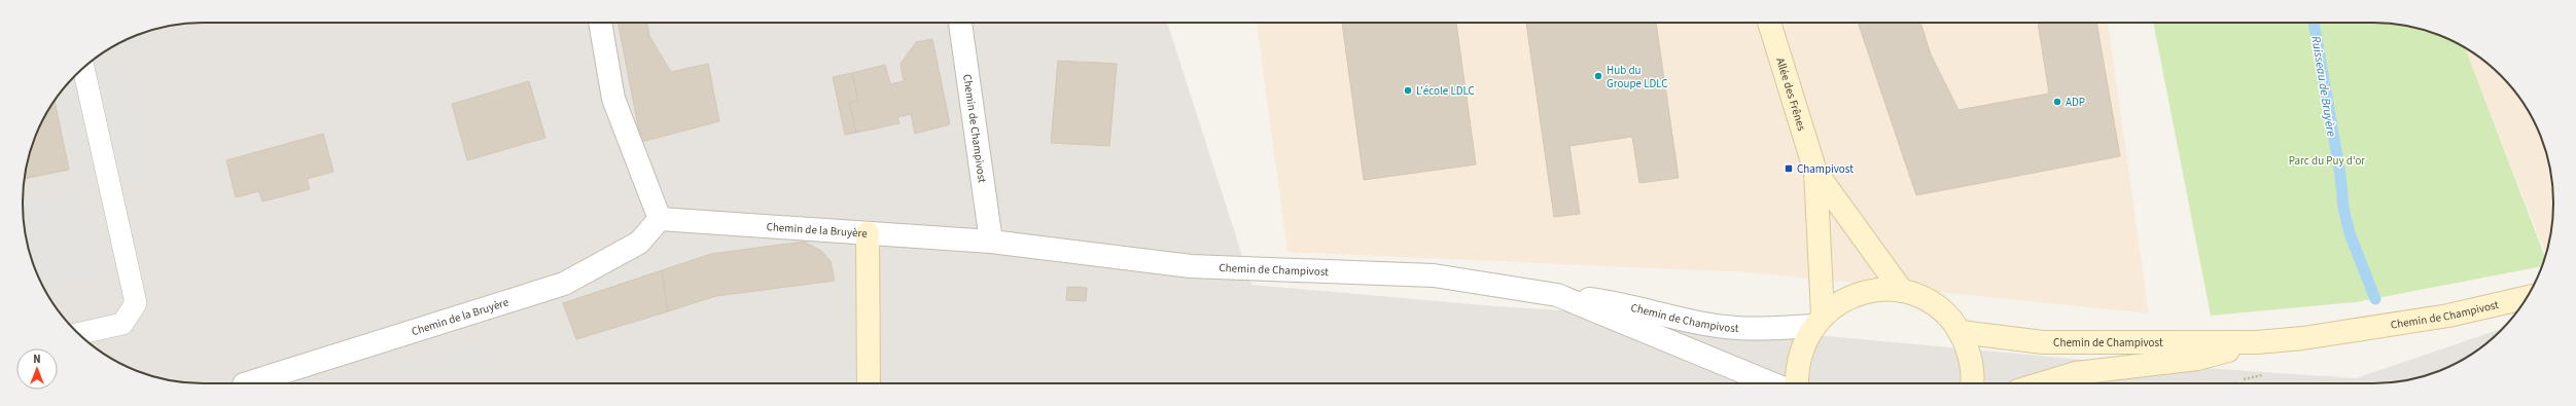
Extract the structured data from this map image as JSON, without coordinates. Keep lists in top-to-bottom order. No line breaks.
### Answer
{"streets":{"street":["Allée des Frênes","Chemin de Champivost","Chemin de la Bruyère"]},"crossings":[["Allée des Frênes","Chemin de Champivost"],["Chemin de Champivost","Chemin de la Bruyère"]],"water":["Ruisseau de Bruyère"],"parks":["Parc du Puy d'or"],"places":{"other":["Hub du Groupe LDLC","L'école LDLC","ADP"],"transit":["Champivost"]},"north":"top"}
